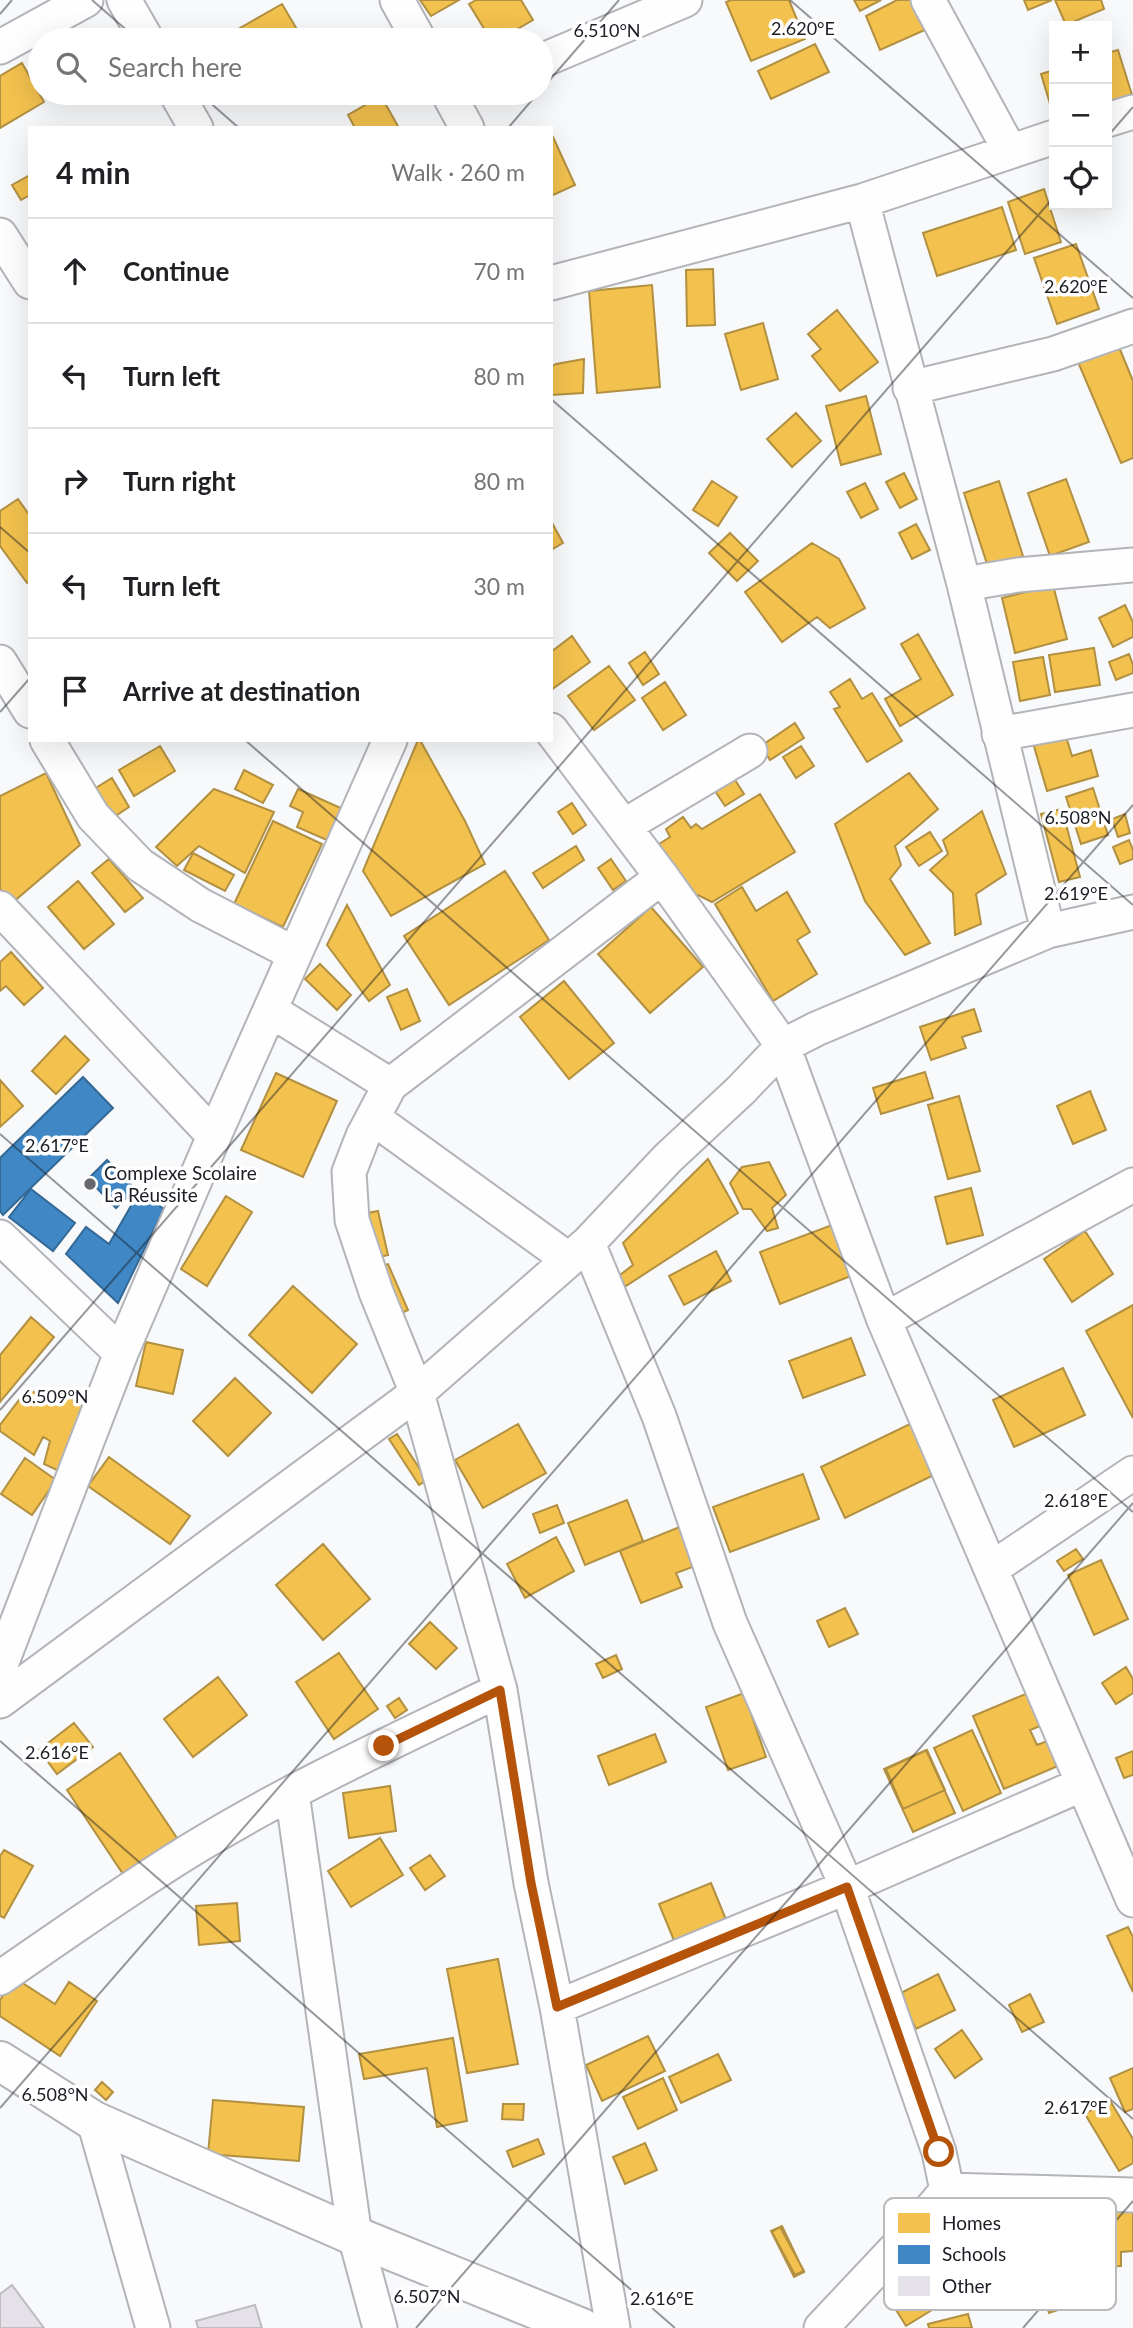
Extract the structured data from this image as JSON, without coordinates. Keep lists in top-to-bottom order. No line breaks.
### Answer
{"places":["Complexe Scolaire La Réussite"],"legend":["Homes","Schools","Other"],"page":{"map_buttons":["+","−"],"search":"Search here","heading":["4 min","Walk · 260 m"],"list":[["Continue","70 m"],["Turn left","80 m"],["Turn right","80 m"],["Turn left","30 m"],"Arrive at destination"]},"coordinates":["2.620°E","6.510°N","6.508°N","2.619°E","2.617°E","6.509°N","2.618°E","2.616°E","6.507°N"]}
